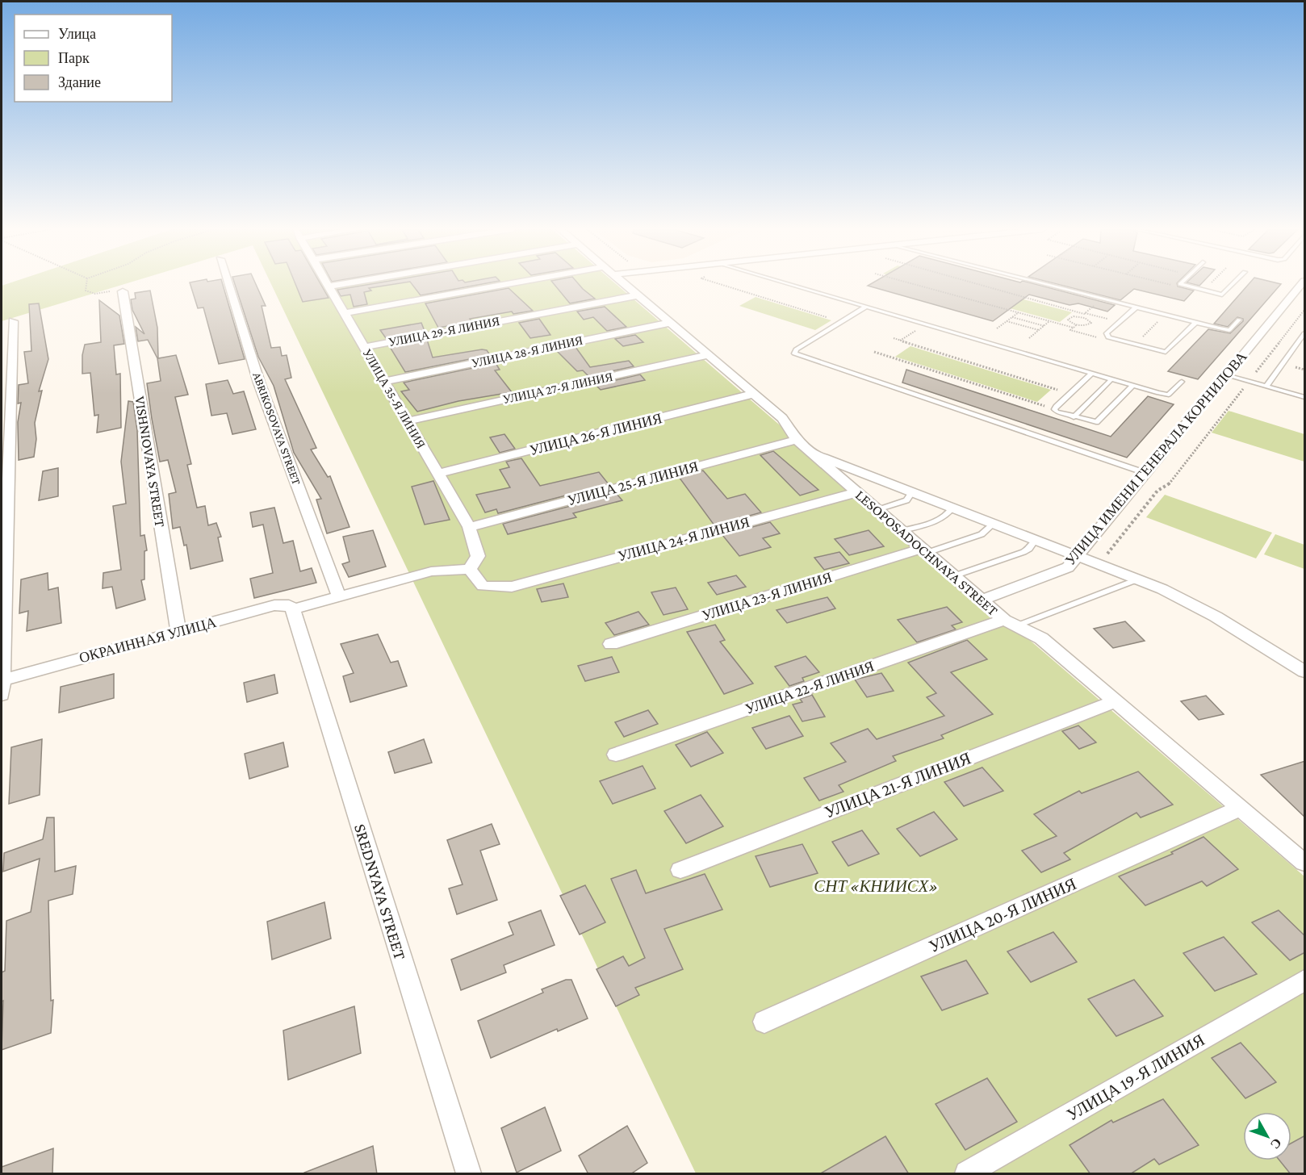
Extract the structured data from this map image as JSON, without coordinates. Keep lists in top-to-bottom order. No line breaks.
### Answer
{"streets":{"street":["УЛИЦА 29-Я ЛИНИЯ","УЛИЦА 28-Я ЛИНИЯ","УЛИЦА 27-Я ЛИНИЯ","УЛИЦА 35-Я ЛИНИЯ","ABRIKOSOVAYA STREET","УЛИЦА 26-Я ЛИНИЯ","УЛИЦА ИМЕНИ ГЕНЕРАЛА КОРНИЛОВА","VISHNIOVAYA STREET","УЛИЦА 25-Я ЛИНИЯ","УЛИЦА 24-Я ЛИНИЯ","LESOPOSADOCHNAYA STREET","УЛИЦА 23-Я ЛИНИЯ","ОКРАИННАЯ УЛИЦА","УЛИЦА 22-Я ЛИНИЯ","УЛИЦА 21-Я ЛИНИЯ","SREDNYAYA STREET","УЛИЦА 20-Я ЛИНИЯ","УЛИЦА 19-Я ЛИНИЯ"]},"crossings":[["УЛИЦА 29-Я ЛИНИЯ","УЛИЦА 35-Я ЛИНИЯ"],["УЛИЦА 29-Я ЛИНИЯ","LESOPOSADOCHNAYA STREET"],["УЛИЦА 28-Я ЛИНИЯ","УЛИЦА 35-Я ЛИНИЯ"],["УЛИЦА 28-Я ЛИНИЯ","LESOPOSADOCHNAYA STREET"],["УЛИЦА 27-Я ЛИНИЯ","УЛИЦА 35-Я ЛИНИЯ"],["УЛИЦА 27-Я ЛИНИЯ","LESOPOSADOCHNAYA STREET"],["УЛИЦА 35-Я ЛИНИЯ","УЛИЦА 26-Я ЛИНИЯ"],["УЛИЦА 35-Я ЛИНИЯ","УЛИЦА 25-Я ЛИНИЯ"],["УЛИЦА 35-Я ЛИНИЯ","УЛИЦА 24-Я ЛИНИЯ"],["УЛИЦА 26-Я ЛИНИЯ","LESOPOSADOCHNAYA STREET"],["УЛИЦА ИМЕНИ ГЕНЕРАЛА КОРНИЛОВА","LESOPOSADOCHNAYA STREET"],["VISHNIOVAYA STREET","ОКРАИННАЯ УЛИЦА"],["УЛИЦА 25-Я ЛИНИЯ","LESOPOSADOCHNAYA STREET"],["УЛИЦА 24-Я ЛИНИЯ","LESOPOSADOCHNAYA STREET"],["LESOPOSADOCHNAYA STREET","УЛИЦА 23-Я ЛИНИЯ"],["LESOPOSADOCHNAYA STREET","УЛИЦА 22-Я ЛИНИЯ"],["LESOPOSADOCHNAYA STREET","УЛИЦА 21-Я ЛИНИЯ"],["LESOPOSADOCHNAYA STREET","УЛИЦА 20-Я ЛИНИЯ"],["ОКРАИННАЯ УЛИЦА","SREDNYAYA STREET"]],"parks":["СНТ «КНИИСХ»"],"legend":["Улица","Парк","Здание"],"north":"bottom right"}
